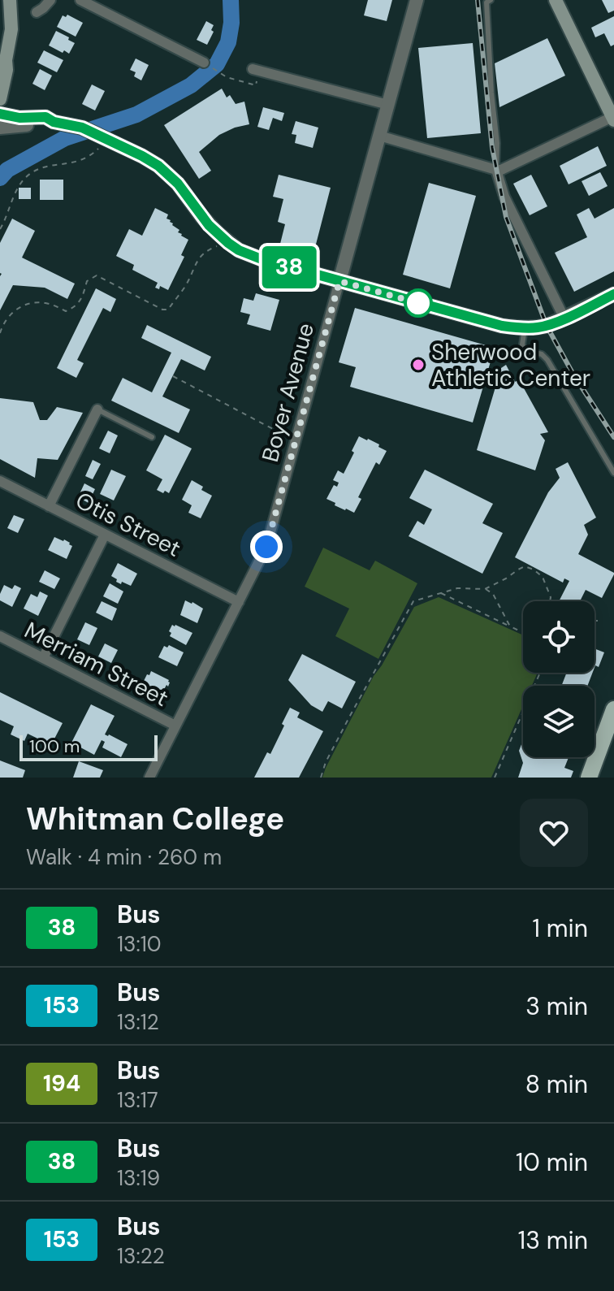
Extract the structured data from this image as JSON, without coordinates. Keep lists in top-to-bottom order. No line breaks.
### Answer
{"streets":{"street":["Boyer Avenue","Otis Street","Merriam Street"]},"crossings":[["Boyer Avenue","Otis Street"],["Boyer Avenue","Merriam Street"]],"places":["Sherwood Athletic Center"],"lines":["bus line 38"],"scale_bar":"100 m","page":{"on_map":"38","scale":"100 m","heading":["Whitman College","Walk · 4 min · 260 m"],"list":[{"mark":"38","name":"Bus","note":"13:10","value":"1 min"},{"mark":"153","name":"Bus","note":"13:12","value":"3 min"},{"mark":"194","name":"Bus","note":"13:17","value":"8 min"},{"mark":"38","name":"Bus","note":"13:19","value":"10 min"},{"mark":"153","name":"Bus","note":"13:22","value":"13 min"}]}}
